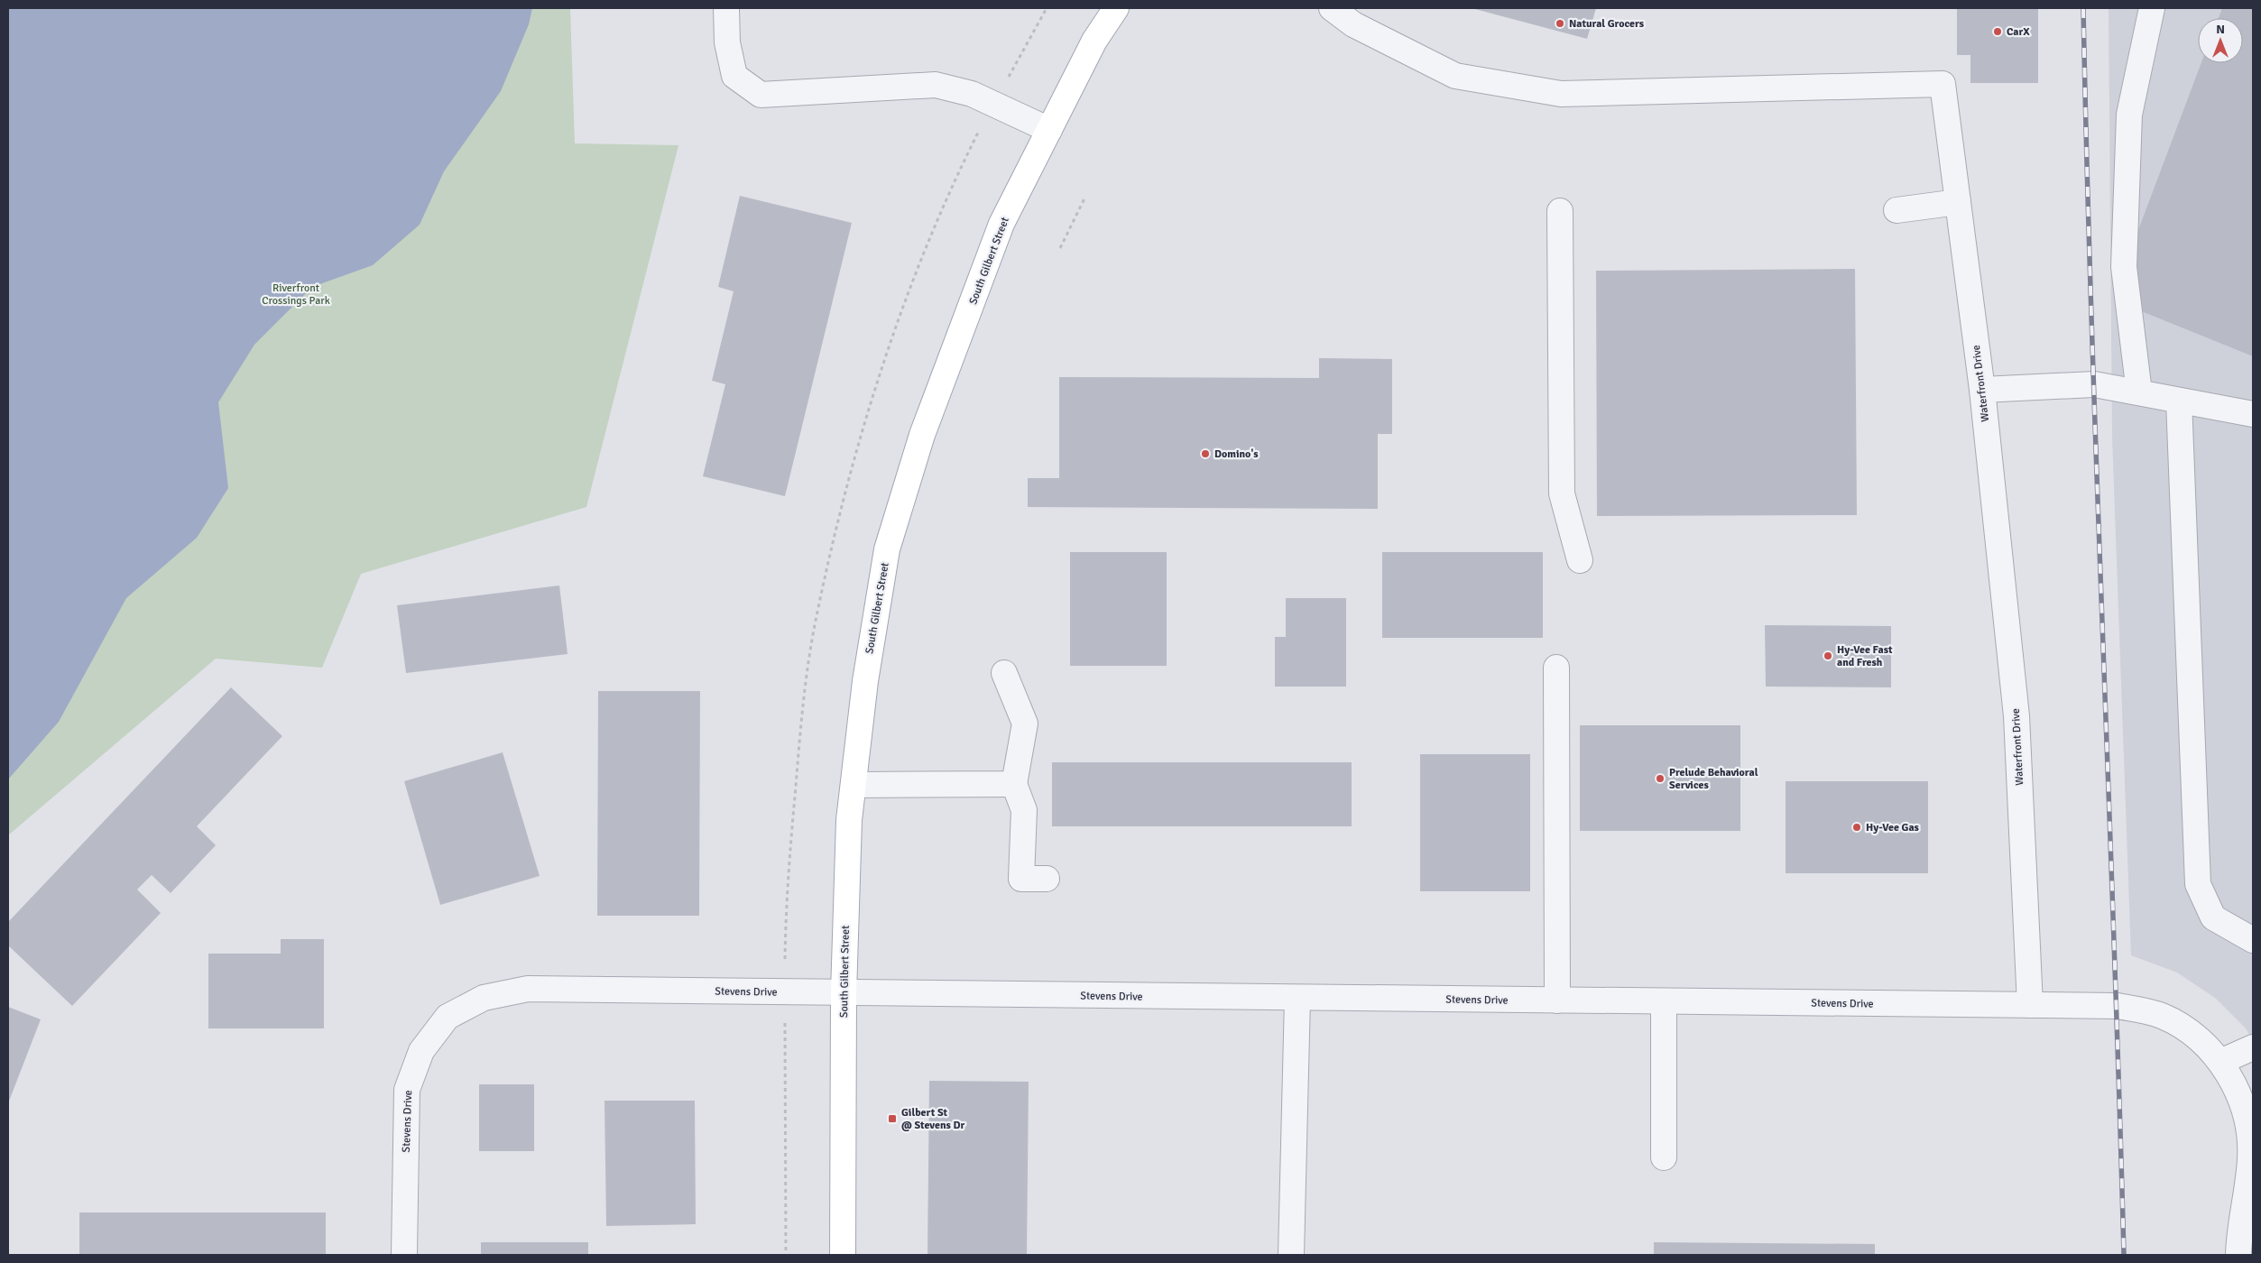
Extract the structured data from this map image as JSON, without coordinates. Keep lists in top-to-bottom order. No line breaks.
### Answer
{"streets":{"main road":["South Gilbert Street"],"street":["Waterfront Drive","Stevens Drive"]},"crossings":[["South Gilbert Street","Stevens Drive"],["Waterfront Drive","Stevens Drive"]],"parks":["Riverfront Crossings Park"],"places":{"other":["Natural Grocers","CarX","Domino's","Hy-Vee Fast and Fresh","Prelude Behavioral Services","Hy-Vee Gas"],"transit":["Gilbert St @ Stevens Dr"]},"north":"top"}
